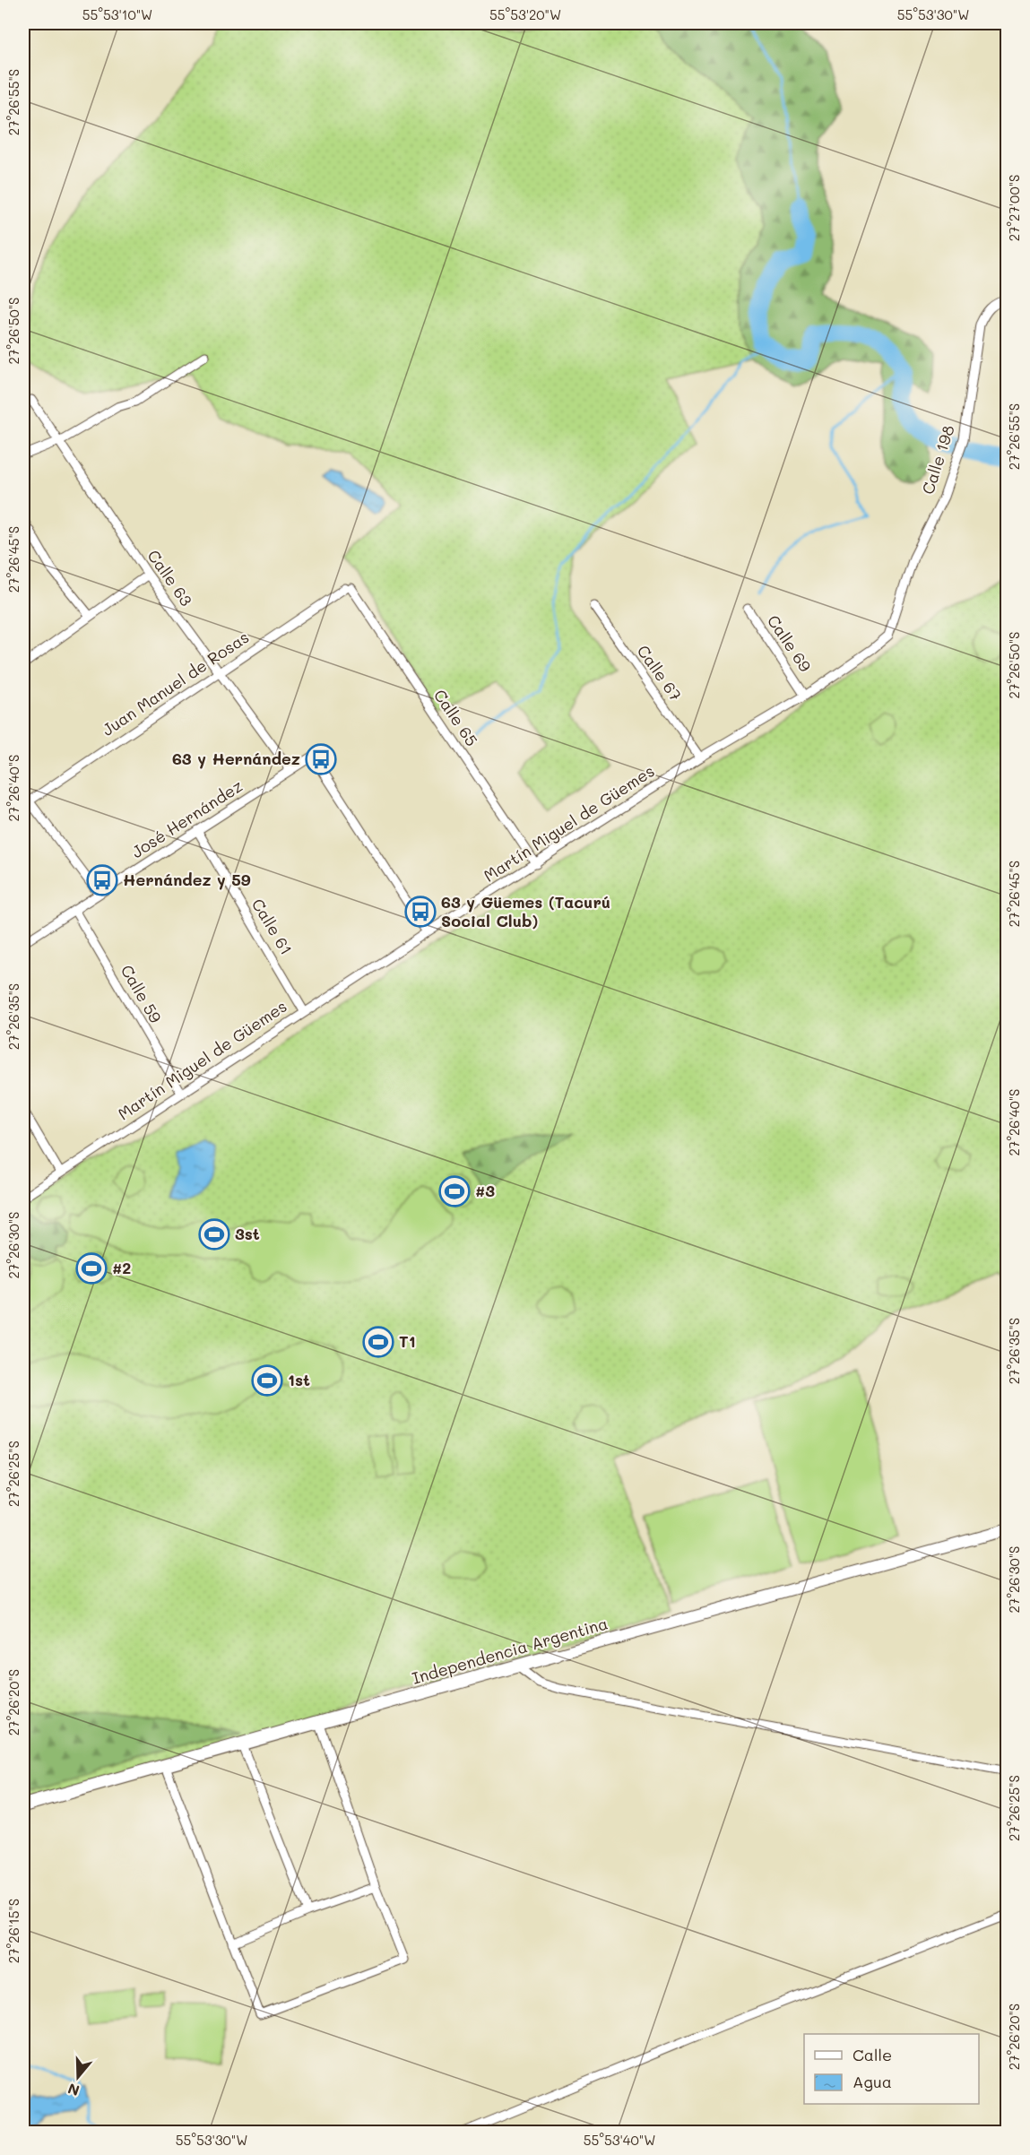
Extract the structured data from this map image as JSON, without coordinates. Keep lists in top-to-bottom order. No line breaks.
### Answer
{"streets":{"main road":["Independencia Argentina"],"street":["Calle 198","Calle 63","Calle 69","Calle 67","Juan Manuel de Rosas","Calle 65","José Hernández","Martín Miguel de Güemes","Calle 61","Calle 59"]},"crossings":[["Calle 198","Martín Miguel de Güemes"],["Calle 63","Juan Manuel de Rosas"],["Calle 63","José Hernández"],["Calle 69","Martín Miguel de Güemes"],["Calle 67","Martín Miguel de Güemes"],["Juan Manuel de Rosas","Calle 65"],["Calle 65","Martín Miguel de Güemes"],["José Hernández","Martín Miguel de Güemes"],["José Hernández","Calle 61"],["José Hernández","Calle 59"],["Martín Miguel de Güemes","Calle 61"],["Martín Miguel de Güemes","Calle 59"]],"places":{"bus stop":["63 y Hernández","Hernández y 59","63 y Güemes (Tacurú Social Club)"],"sports":["#3","3st","#2","T1","1st"]},"legend":["Calle","Agua"],"north":"bottom","coordinates":["55°53'10\"W","55°53'20\"W","55°53'30\"W","27°26'55\"S","27°27'00\"S","27°26'50\"S","27°26'45\"S","27°26'40\"S","27°26'35\"S","27°26'30\"S","27°26'25\"S","27°26'20\"S","27°26'15\"S","55°53'40\"W"]}
